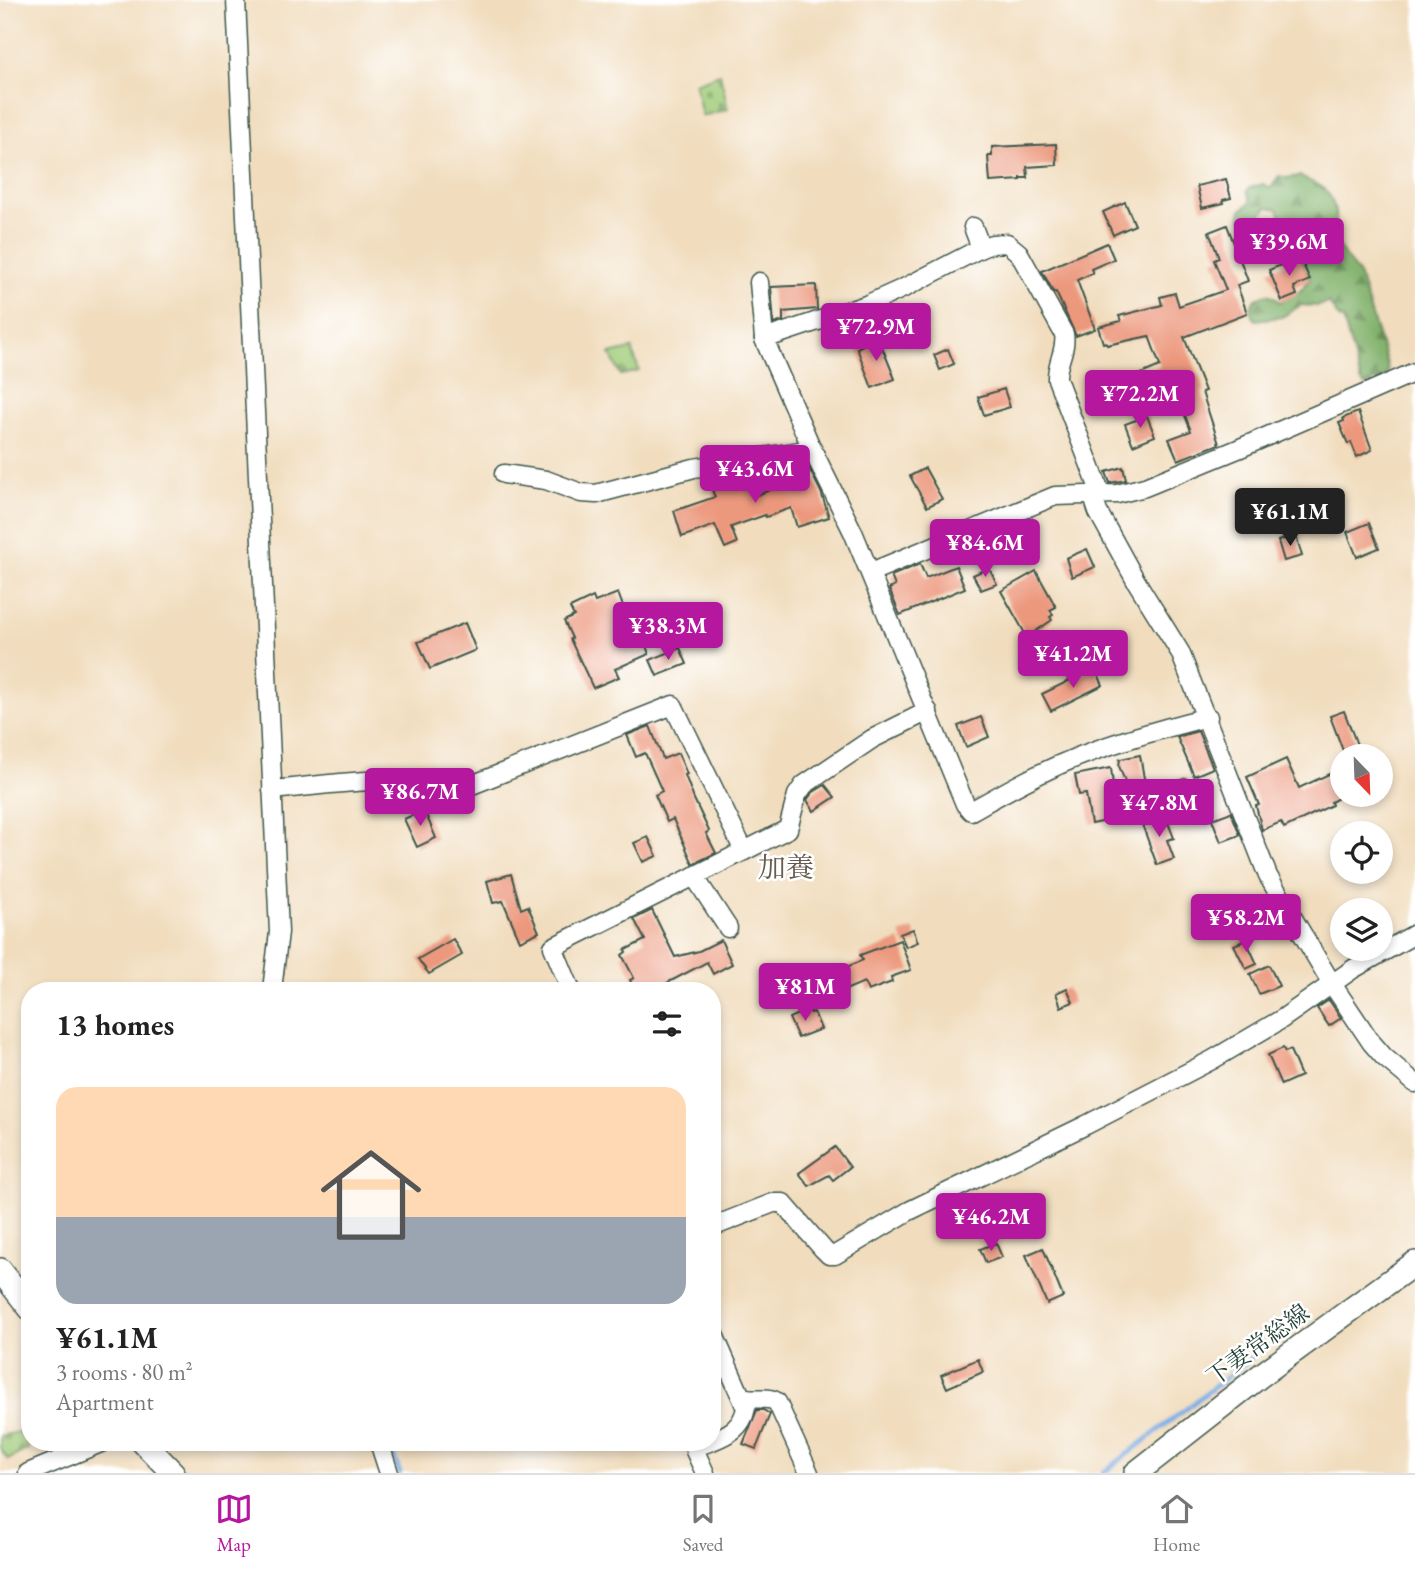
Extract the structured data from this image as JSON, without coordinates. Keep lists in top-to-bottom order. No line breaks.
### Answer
{"streets":{"main road":["下妻常総線"]},"districts":["加養"],"north":"bottom right","page":{"price":["¥39.6M","¥72.9M","¥72.2M","¥43.6M","¥61.1M","¥84.6M","¥38.3M","¥41.2M","¥86.7M","¥47.8M","¥58.2M","¥81M","¥46.2M"],"heading":"13 homes","list":[{"name":"¥61.1M","note":"3 rooms · 80 m² · Apartment"}],"tabs":["Map","Saved","Home"]}}
